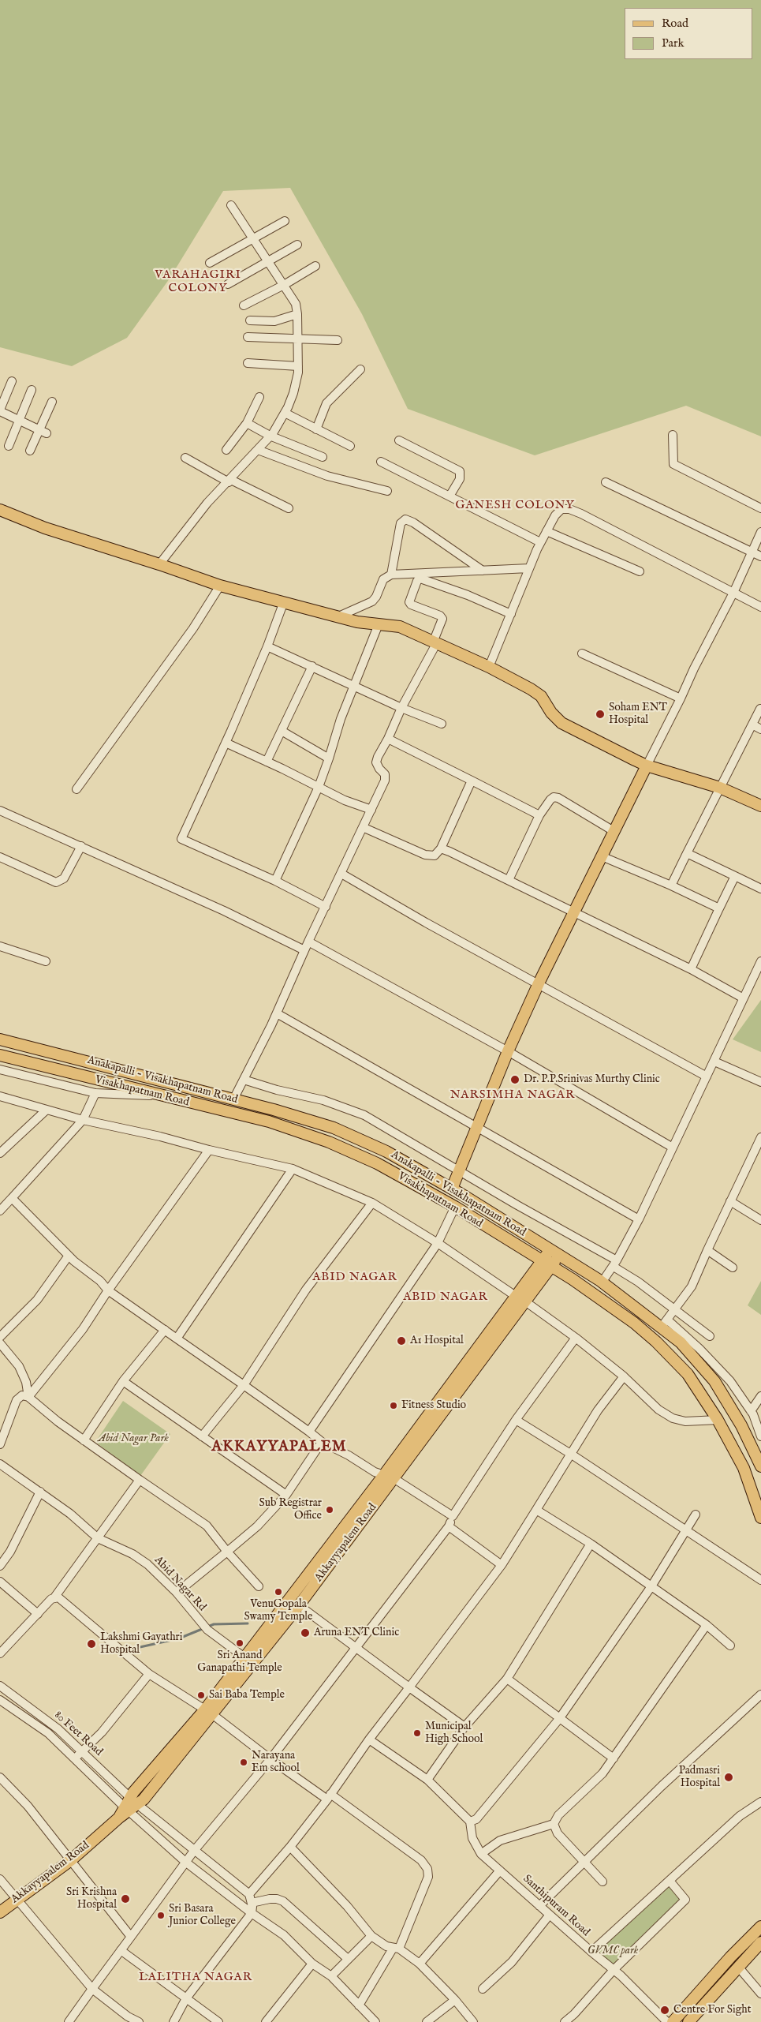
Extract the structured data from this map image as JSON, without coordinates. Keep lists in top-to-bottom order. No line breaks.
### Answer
{"streets":{"main road":["Anakapalli - Visakhapatnam Road","Visakhapatnam Road","Akkayyapalem Road"],"street":["Abid Nagar Rd","80 Feet Road","Santhipuram Road"]},"crossings":[["Anakapalli - Visakhapatnam Road","Akkayyapalem Road"],["Visakhapatnam Road","Akkayyapalem Road"],["Akkayyapalem Road","80 Feet Road"]],"districts":["VARAHAGIRI COLONY","GANESH COLONY","NARSIMHA NAGAR","ABID NAGAR","ABID NAGAR","AKKAYYAPALEM","LALITHA NAGAR"],"parks":["Abid Nagar Park","GVMC park"],"places":["Soham ENT Hospital","Dr. P.P.Srinivas Murthy Clinic","A1 Hospital","Fitness Studio","Sub Registrar Office","VenuGopala Swamy Temple","Aruna ENT Clinic","Sri Anand Ganapathi Temple","Lakshmi Gayathri Hospital","Sai Baba Temple","Municipal High School","Narayana Em school","Padmasri Hospital","Sri Krishna Hospital","Sri Basara Junior College","Centre For Sight"],"legend":["Road","Park"]}
